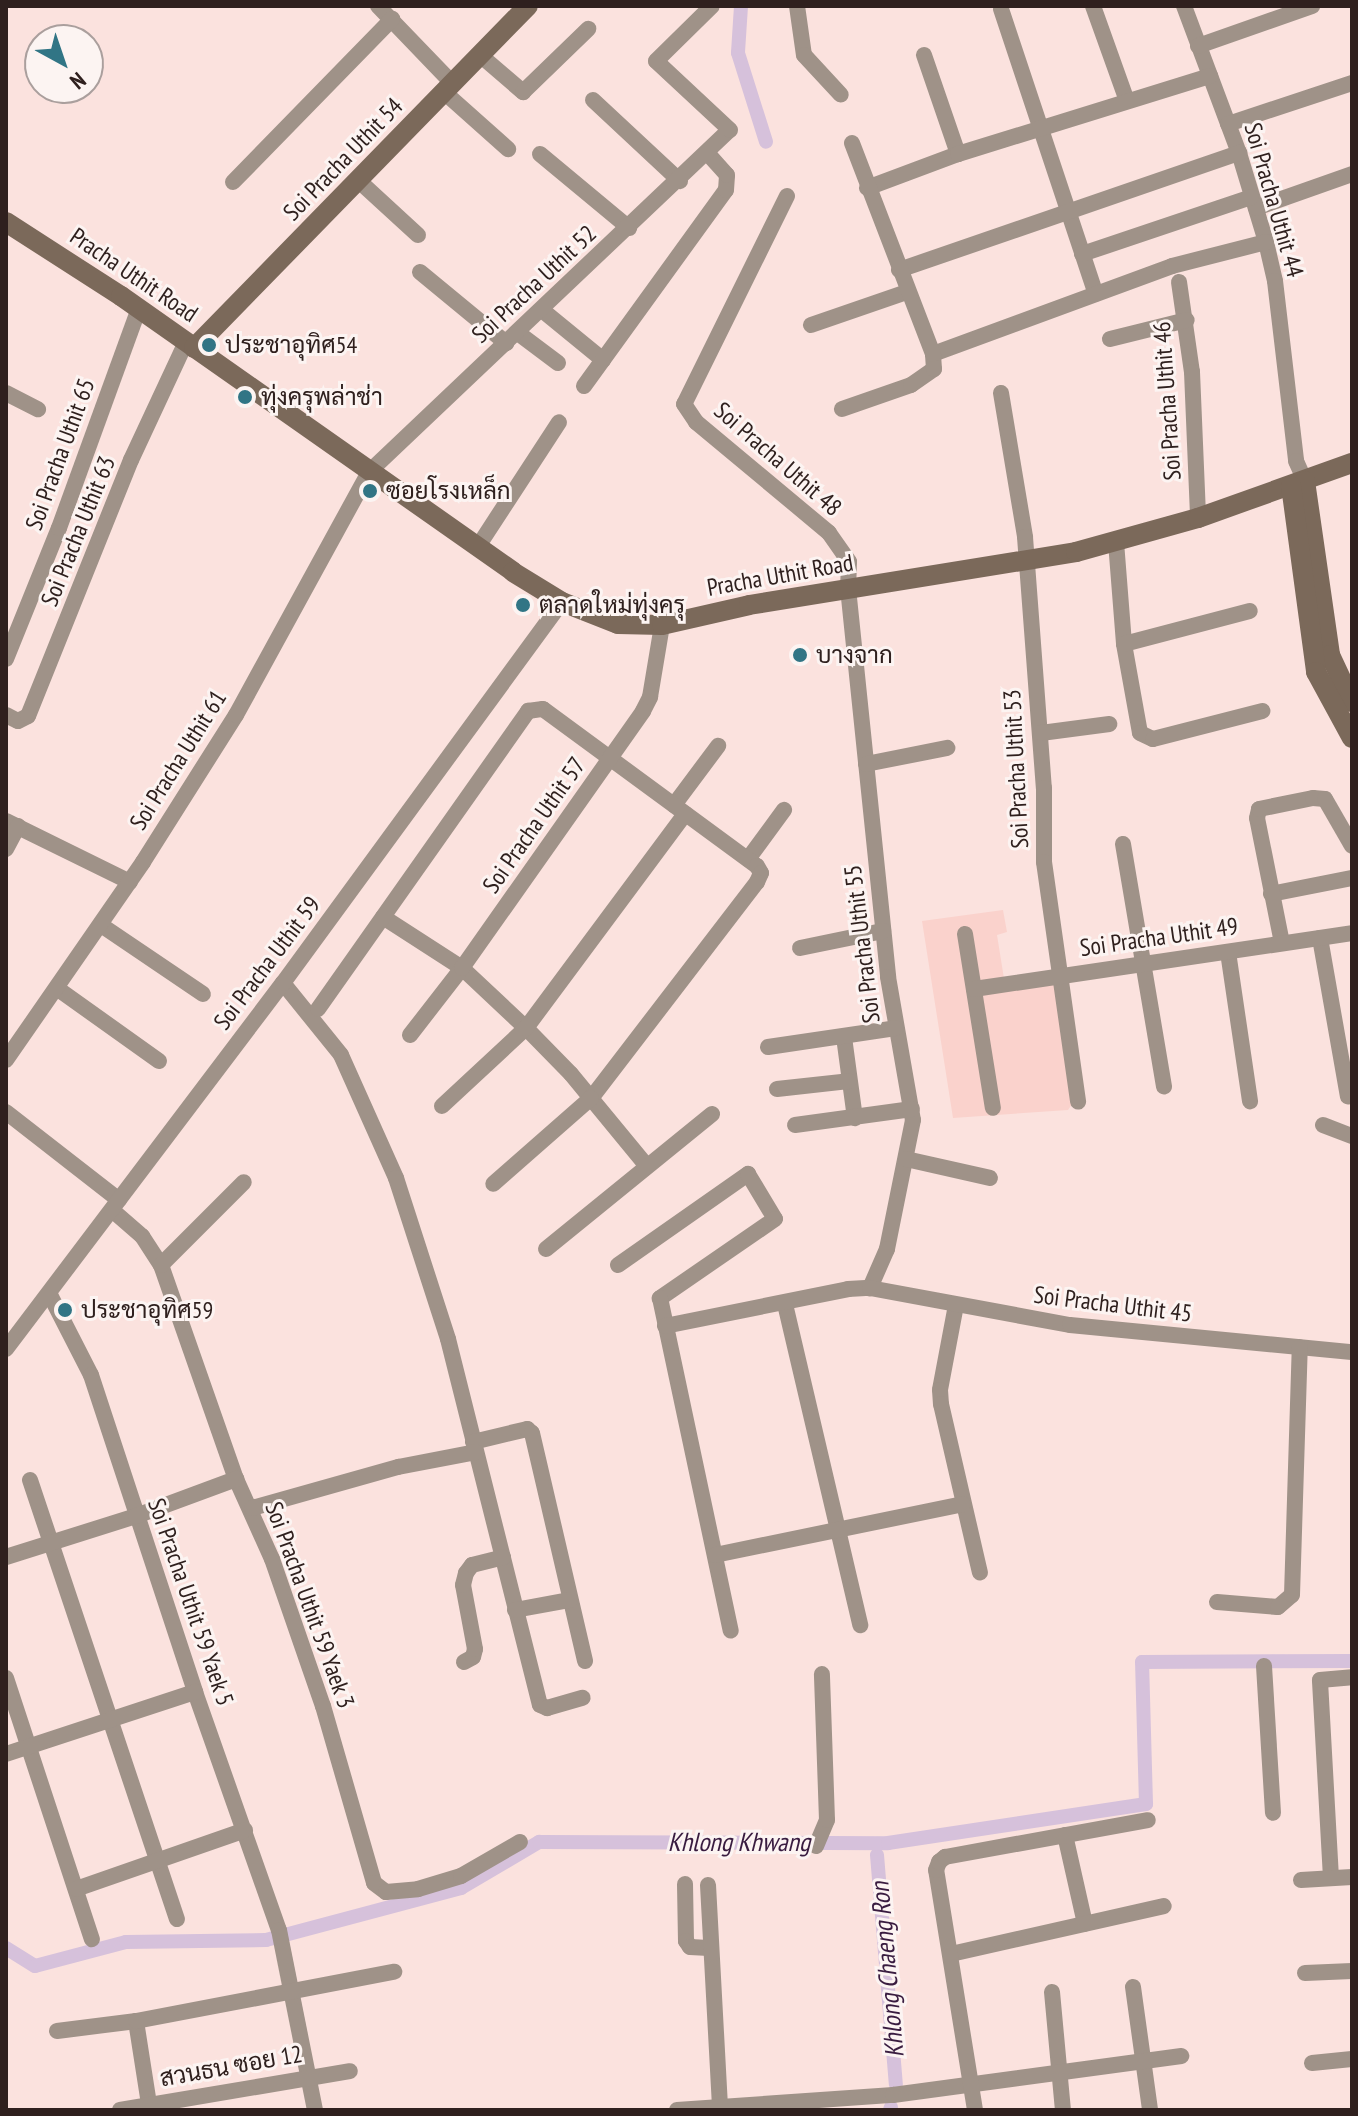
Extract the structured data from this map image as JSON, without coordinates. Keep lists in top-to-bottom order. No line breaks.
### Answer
{"streets":{"main road":["Soi Pracha Uthit 54","Pracha Uthit Road"],"street":["Soi Pracha Uthit 44","Soi Pracha Uthit 52","Soi Pracha Uthit 46","Soi Pracha Uthit 65","Soi Pracha Uthit 48","Soi Pracha Uthit 63","Soi Pracha Uthit 61","Soi Pracha Uthit 53","Soi Pracha Uthit 57","Soi Pracha Uthit 49","Soi Pracha Uthit 55","Soi Pracha Uthit 59","Soi Pracha Uthit 45","Soi Pracha Uthit 59 Yaek 5","Soi Pracha Uthit 59 Yaek 3","สวนธน ซอย 12"]},"crossings":[["Soi Pracha Uthit 54","Pracha Uthit Road"],["Soi Pracha Uthit 54","Soi Pracha Uthit 63"],["Soi Pracha Uthit 44","Pracha Uthit Road"],["Pracha Uthit Road","Soi Pracha Uthit 52"],["Pracha Uthit Road","Soi Pracha Uthit 46"],["Pracha Uthit Road","Soi Pracha Uthit 65"],["Pracha Uthit Road","Soi Pracha Uthit 48"],["Pracha Uthit Road","Soi Pracha Uthit 63"],["Pracha Uthit Road","Soi Pracha Uthit 61"],["Pracha Uthit Road","Soi Pracha Uthit 53"],["Pracha Uthit Road","Soi Pracha Uthit 57"],["Pracha Uthit Road","Soi Pracha Uthit 55"],["Pracha Uthit Road","Soi Pracha Uthit 59"],["Soi Pracha Uthit 52","Soi Pracha Uthit 61"],["Soi Pracha Uthit 48","Soi Pracha Uthit 55"],["Soi Pracha Uthit 53","Soi Pracha Uthit 49"],["Soi Pracha Uthit 55","Soi Pracha Uthit 45"],["Soi Pracha Uthit 59","Soi Pracha Uthit 59 Yaek 5"],["Soi Pracha Uthit 59","Soi Pracha Uthit 59 Yaek 3"],["Soi Pracha Uthit 59 Yaek 5","สวนธน ซอย 12"]],"water":["Khlong Khwang","Khlong Chaeng Ron"],"places":["ประชาอุทิศ54","ทุ่งครุพล่าช่า","ซอยโรงเหล็ก","ตลาดใหม่ทุ่งครุ","บางจาก","ประชาอุทิศ59"],"north":"bottom right"}
